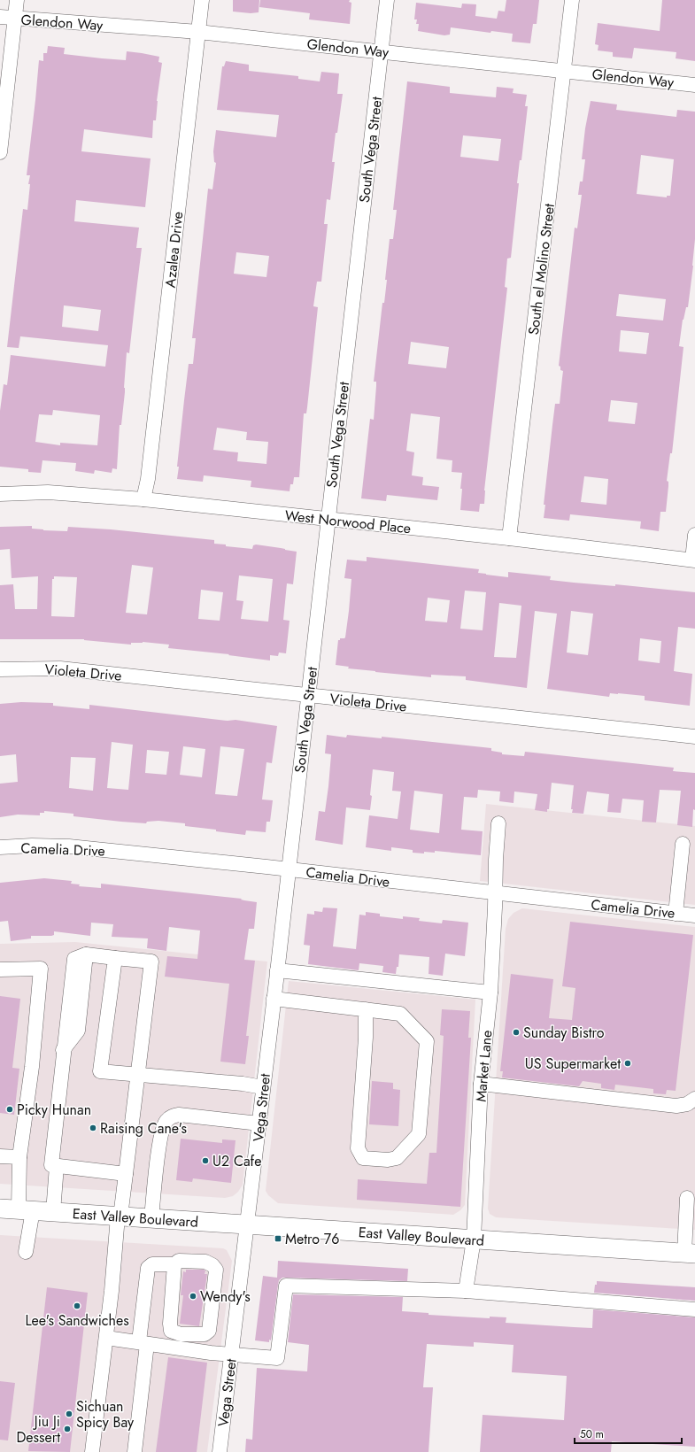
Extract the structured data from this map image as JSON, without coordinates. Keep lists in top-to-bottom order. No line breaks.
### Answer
{"streets":{"main road":["East Valley Boulevard"],"street":["Glendon Way","South Vega Street","Azalea Drive","South el Molino Street","West Norwood Place","Violeta Drive","Camelia Drive","Market Lane","Vega Street"]},"crossings":[["Glendon Way","South Vega Street"],["Glendon Way","Azalea Drive"],["Glendon Way","South el Molino Street"],["South Vega Street","West Norwood Place"],["South Vega Street","Violeta Drive"],["South Vega Street","Camelia Drive"],["South Vega Street","Vega Street"],["Azalea Drive","West Norwood Place"],["South el Molino Street","West Norwood Place"],["Camelia Drive","Market Lane"],["Camelia Drive","Vega Street"],["Market Lane","East Valley Boulevard"],["Vega Street","East Valley Boulevard"]],"places":{"other":["Sunday Bistro","US Supermarket","Picky Hunan","Raising Cane's","U2 Cafe","Wendy's","Lee's Sandwiches","Sichuan Spicy Bay","Jiu Ji Dessert"],"transit":["Metro 76"]},"scale_bar":"50 m"}
